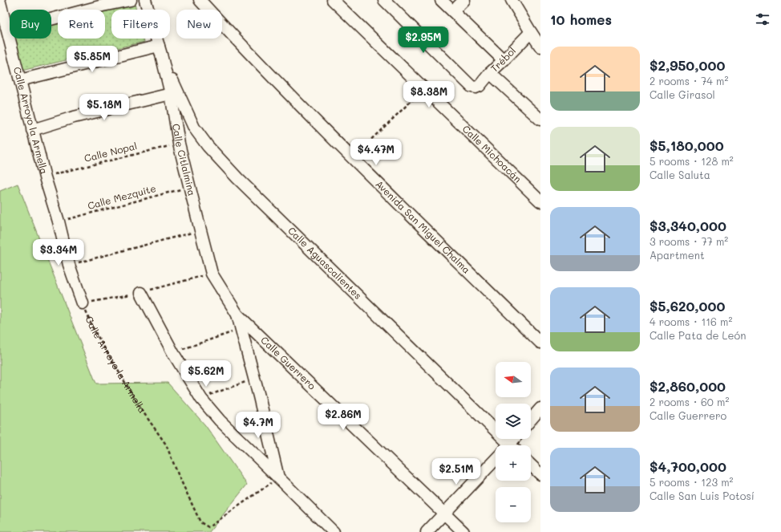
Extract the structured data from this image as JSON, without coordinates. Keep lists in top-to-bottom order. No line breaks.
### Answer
{"streets":{"street":["Trébol","Calle Arroyo la Armella","Calle Michoacán","Calle Citlalmina","Avenida San Miguel Chalma","Calle Aguascalientes","Calle Guerrero"],"path":["Calle Nopal","Calle Mezquite"]},"crossings":[["Calle Arroyo la Armella","Calle Nopal"],["Calle Arroyo la Armella","Calle Mezquite"],["Calle Nopal","Calle Citlalmina"],["Calle Citlalmina","Calle Mezquite"],["Calle Citlalmina","Calle Aguascalientes"],["Calle Citlalmina","Calle Guerrero"]],"north":"left","page":{"heading":"10 homes","chip":["Buy","Rent","Filters","New"],"price":["$2.95M","$5.85M","$8.38M","$5.18M","$4.47M","$3.34M","$5.62M","$2.86M","$4.7M","$2.51M"],"list":[{"name":"$2,950,000","note":"2 rooms · 74 m² · Calle Girasol"},{"name":"$5,180,000","note":"5 rooms · 128 m² · Calle Saluta"},{"name":"$3,340,000","note":"3 rooms · 77 m² · Apartment"},{"name":"$5,620,000","note":"4 rooms · 116 m² · Calle Pata de León"},{"name":"$2,860,000","note":"2 rooms · 60 m² · Calle Guerrero"},{"name":"$4,700,000","note":"5 rooms · 123 m² · Calle San Luis Potosí"}],"map_buttons":["+","−"]}}
